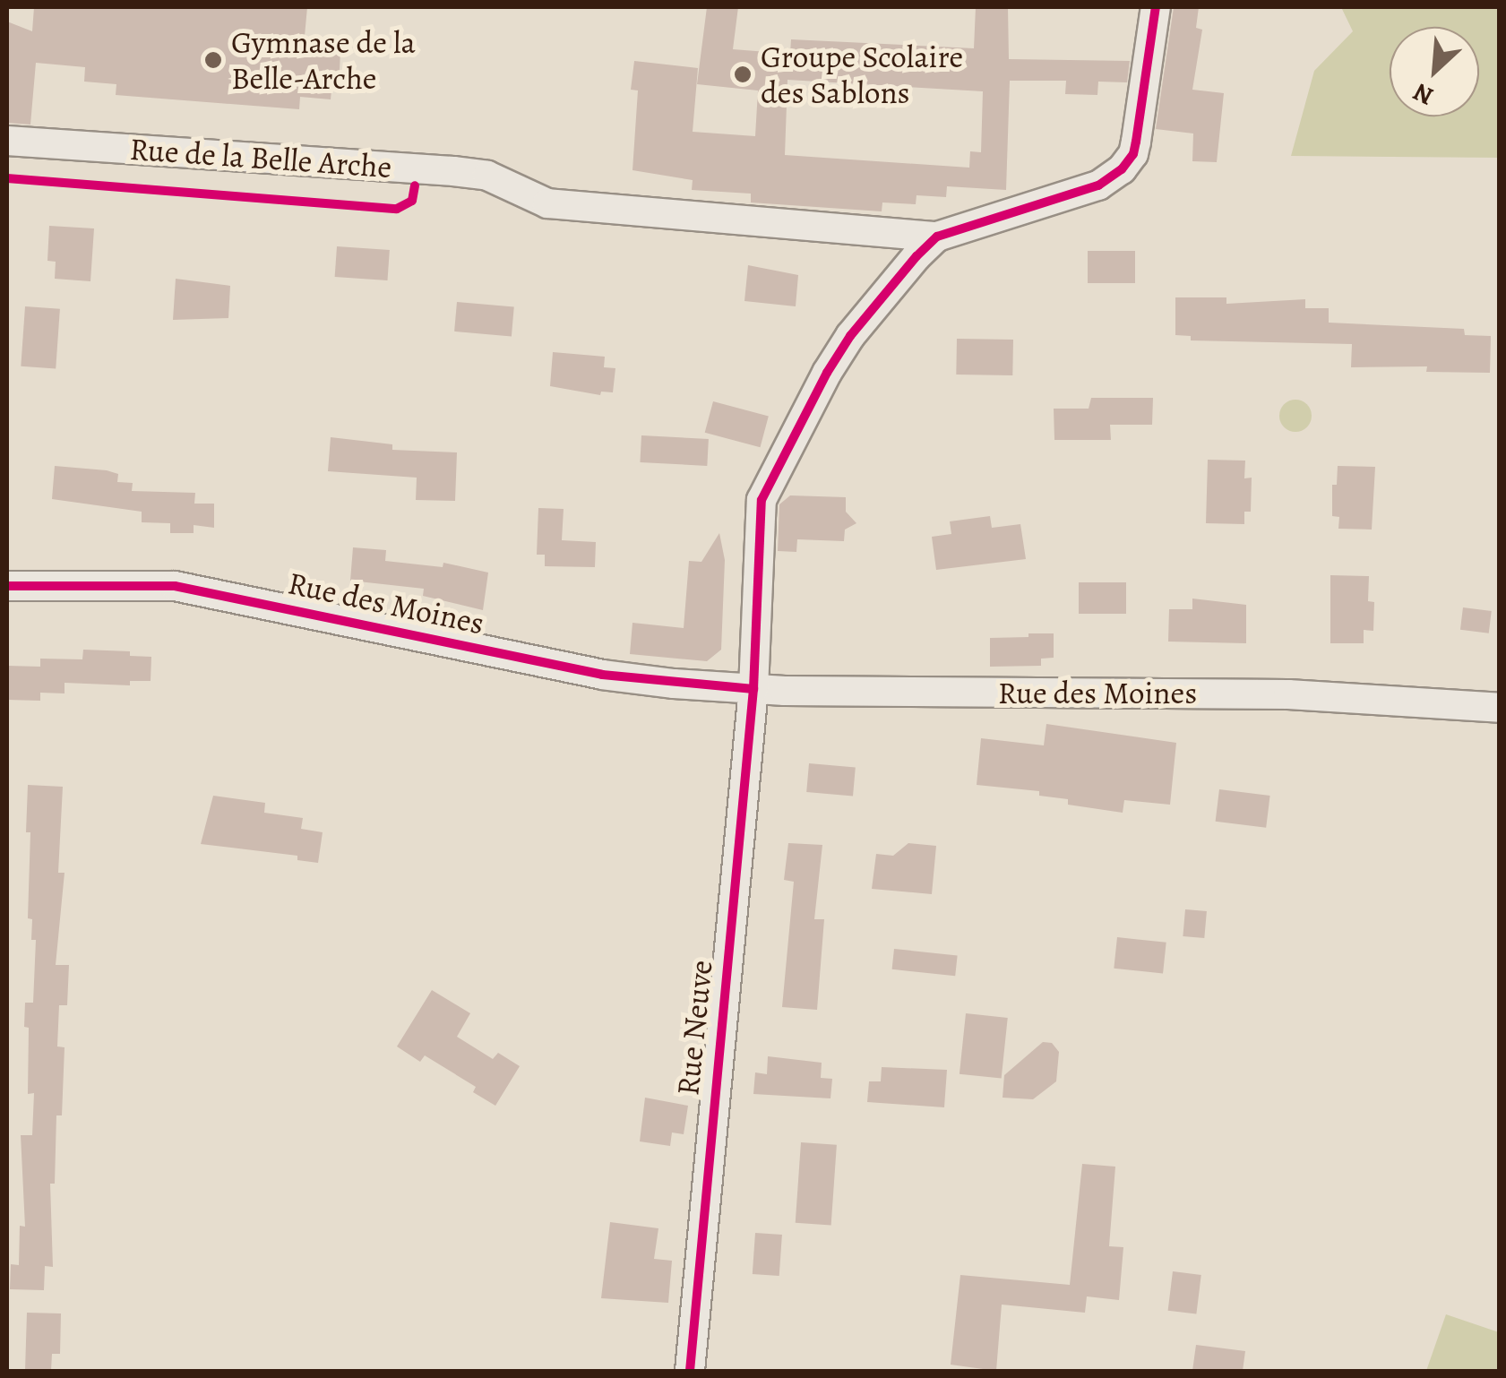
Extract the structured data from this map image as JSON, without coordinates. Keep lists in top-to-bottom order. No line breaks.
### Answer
{"streets":{"street":["Rue de la Belle Arche","Rue des Moines","Rue Neuve"]},"crossings":[["Rue de la Belle Arche","Rue Neuve"],["Rue des Moines","Rue Neuve"]],"places":["Gymnase de la Belle-Arche","Groupe Scolaire des Sablons"],"north":"bottom left"}
